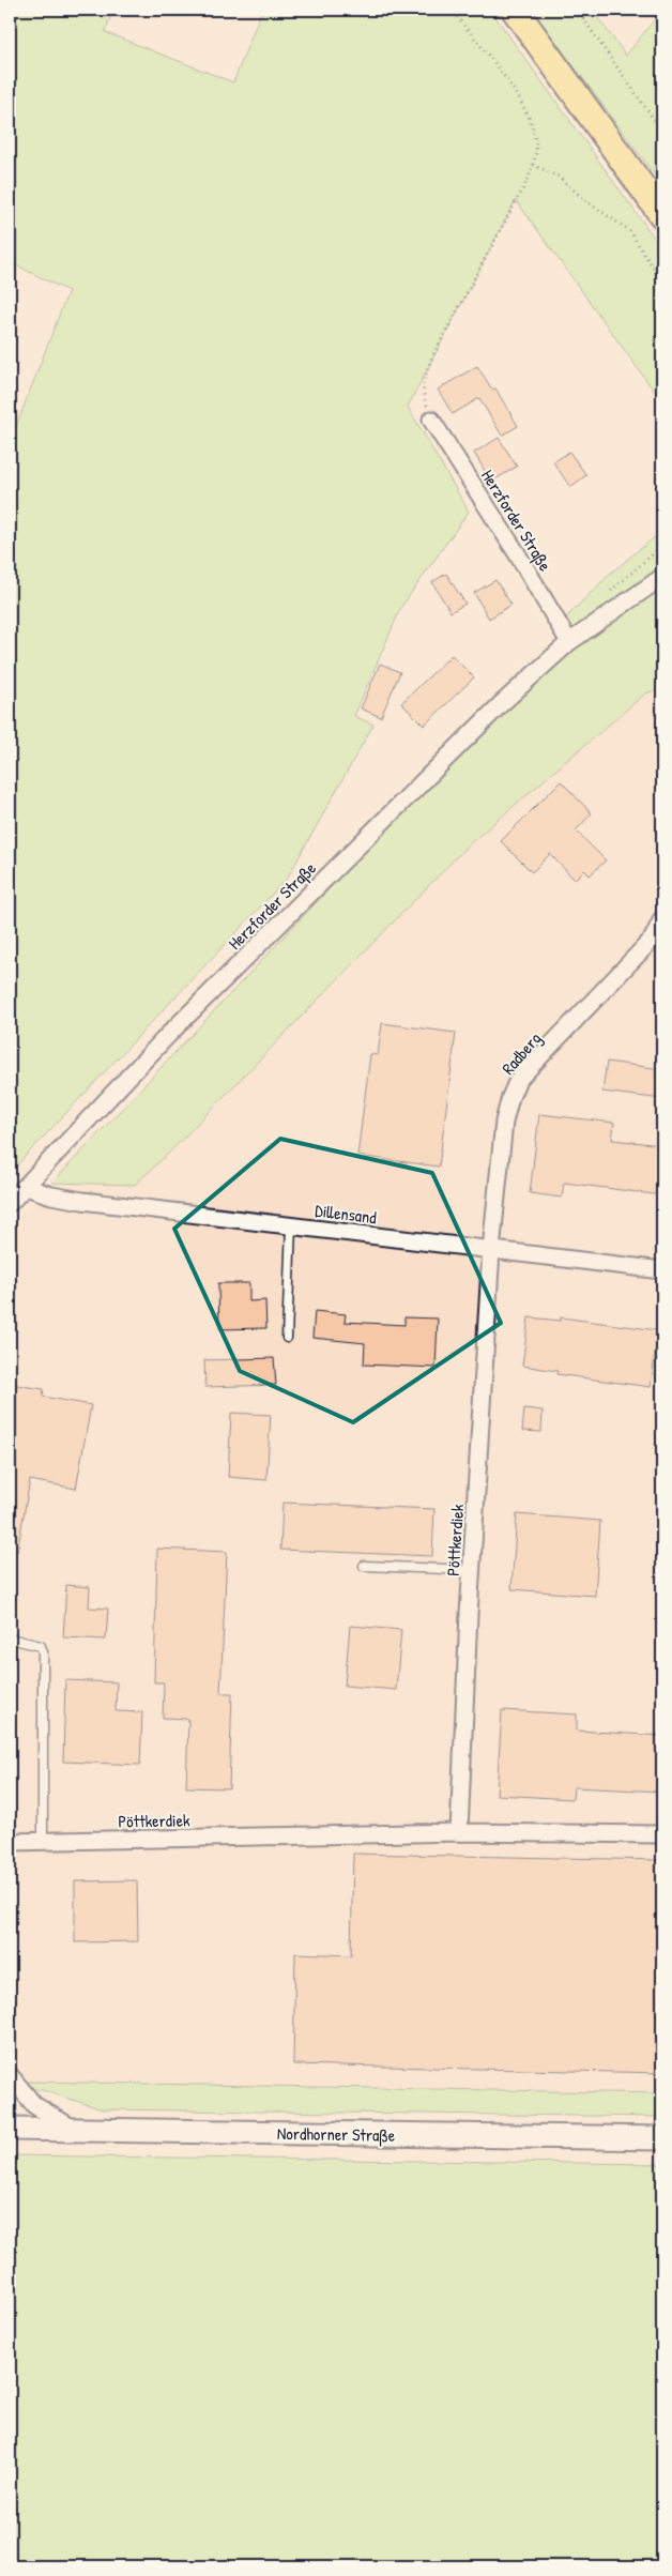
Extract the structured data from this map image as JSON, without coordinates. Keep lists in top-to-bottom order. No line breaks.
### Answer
{"streets":{"main road":["Nordhorner Straße"],"street":["Herzforder Straße","Radberg","Dillensand","Pöttkerdiek"]},"crossings":[["Herzforder Straße","Dillensand"],["Radberg","Dillensand"],["Radberg","Pöttkerdiek"],["Dillensand","Pöttkerdiek"]]}
